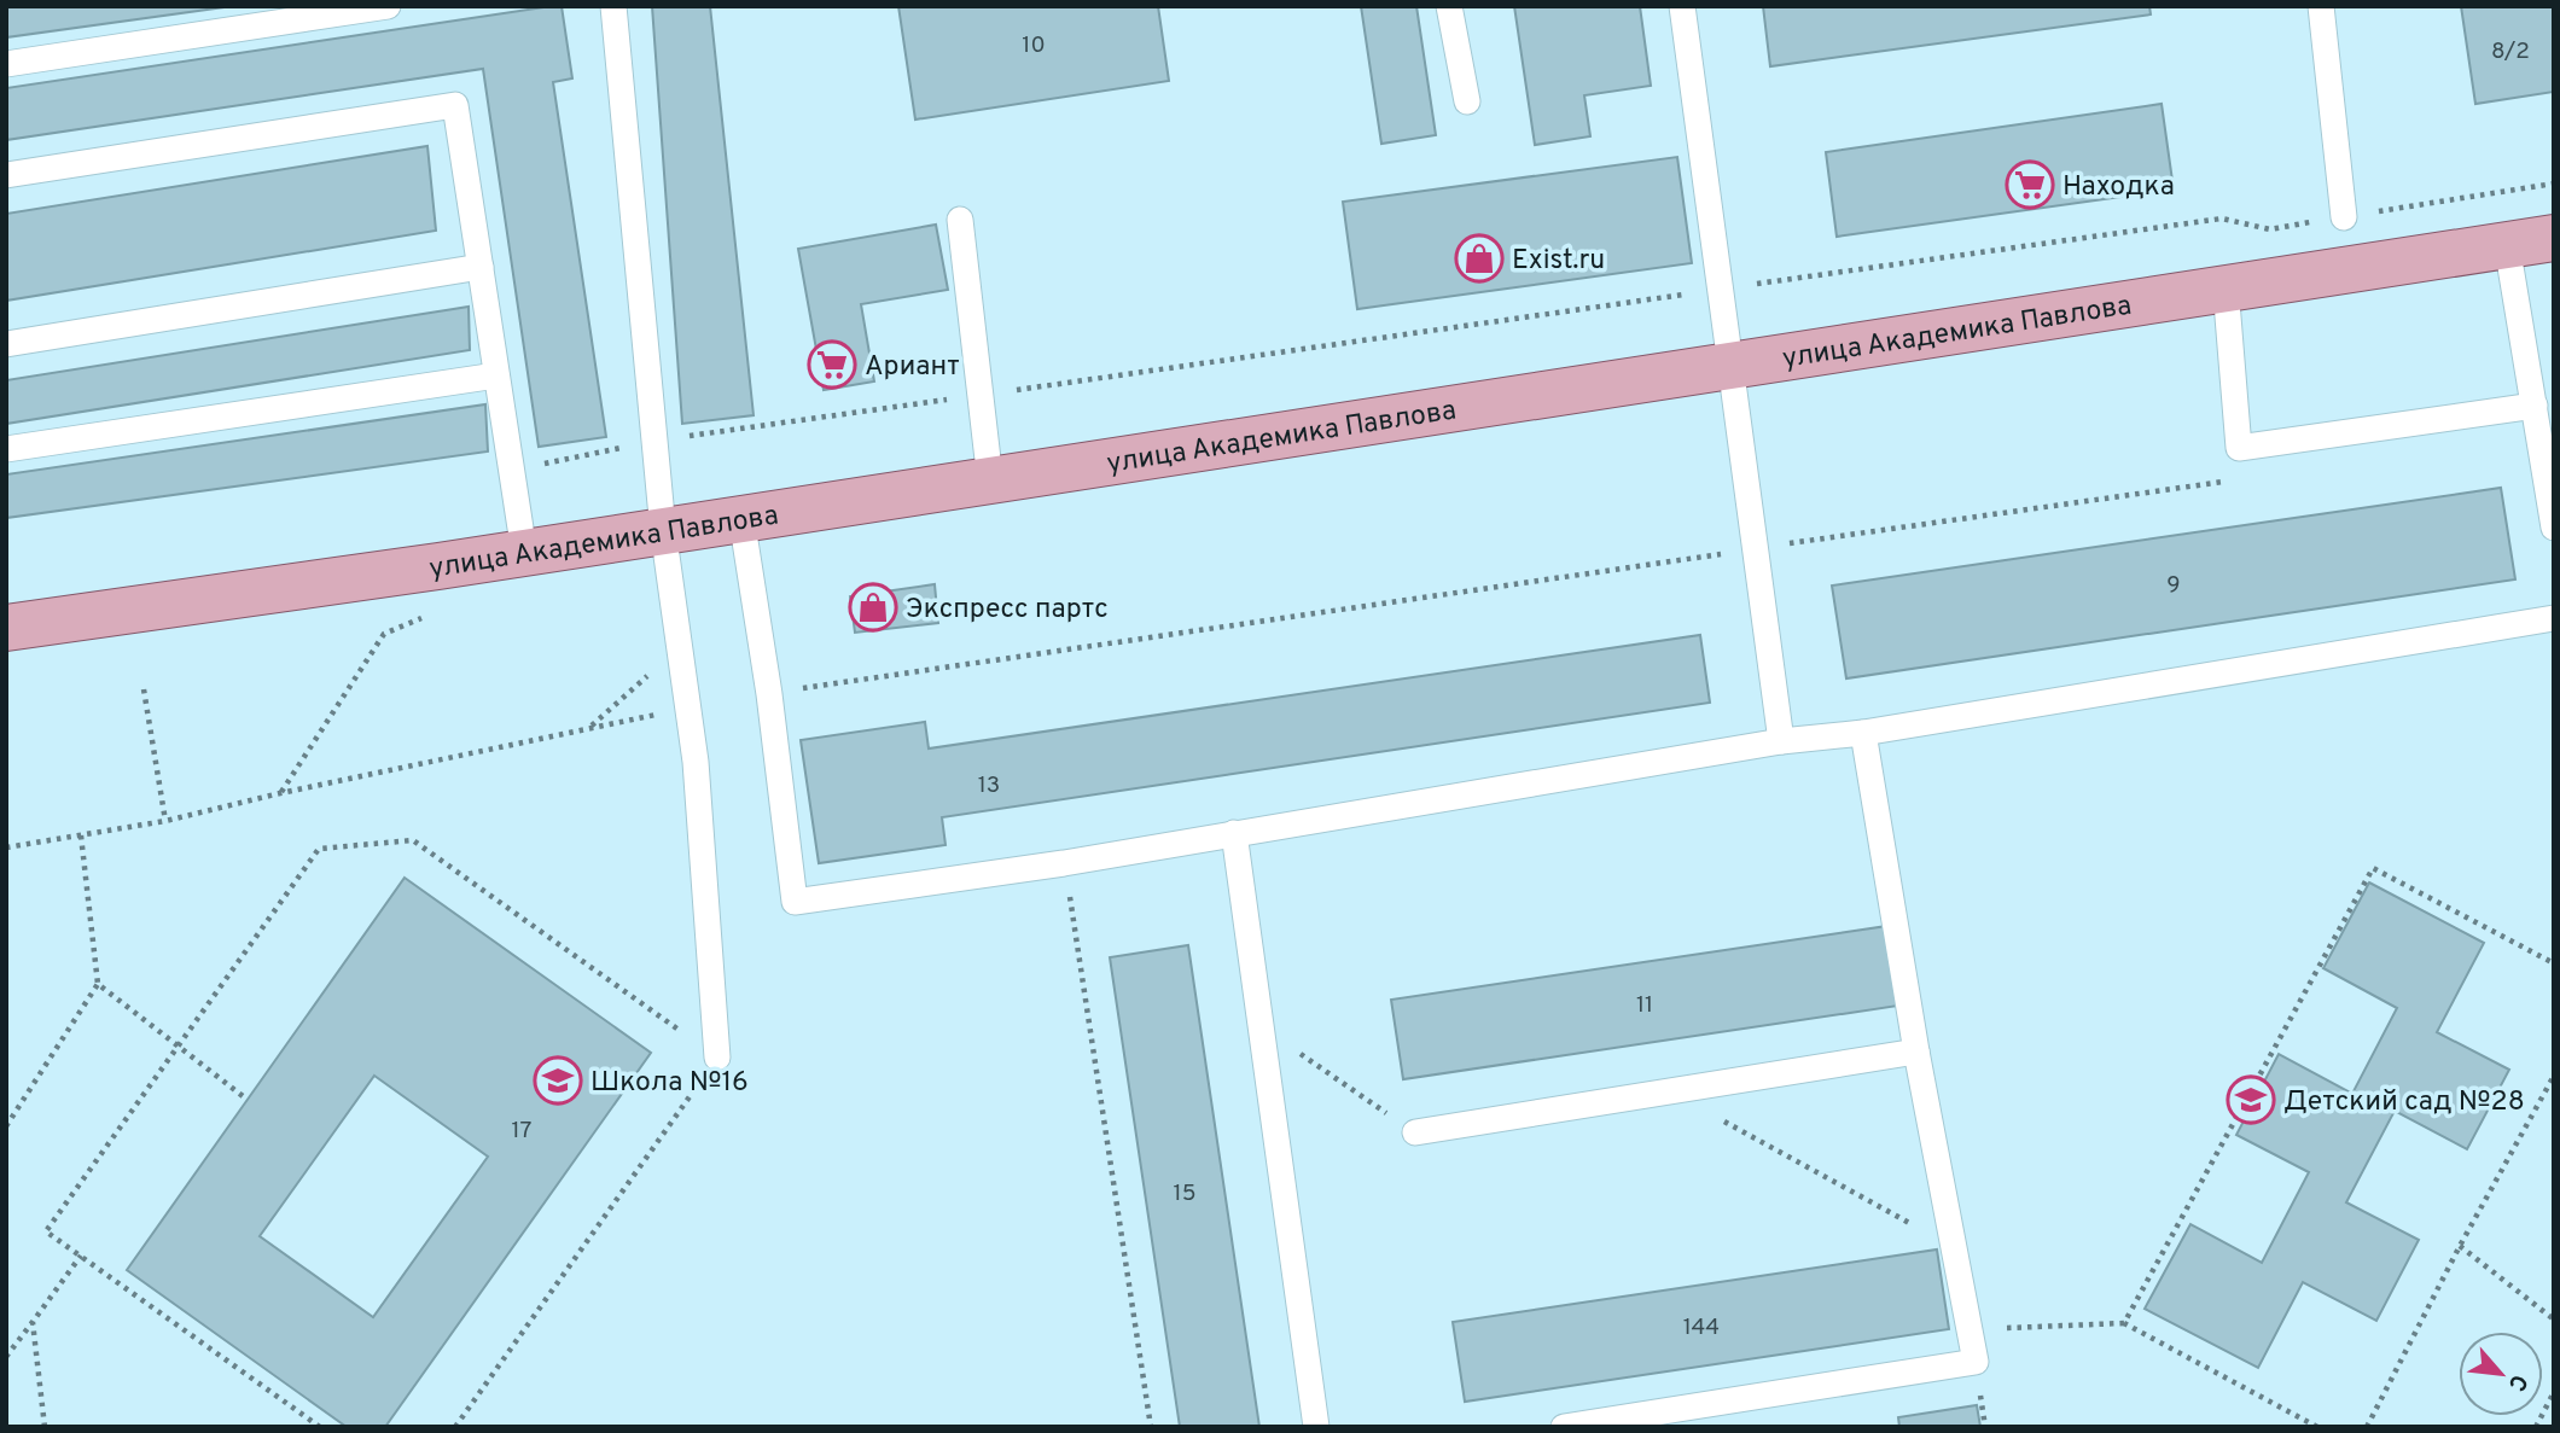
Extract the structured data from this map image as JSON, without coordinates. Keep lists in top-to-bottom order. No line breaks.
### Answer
{"streets":{"main road":["улица Академика Павлова"]},"places":{"supermarket":["Находка","Ариант"],"shop":["Exist.ru","Экспресс партс"],"school or university":["Школа №16","Детский сад №28"]},"house_numbers":["10","8/2","9","13","11","17","15","144"],"north":"bottom right"}
